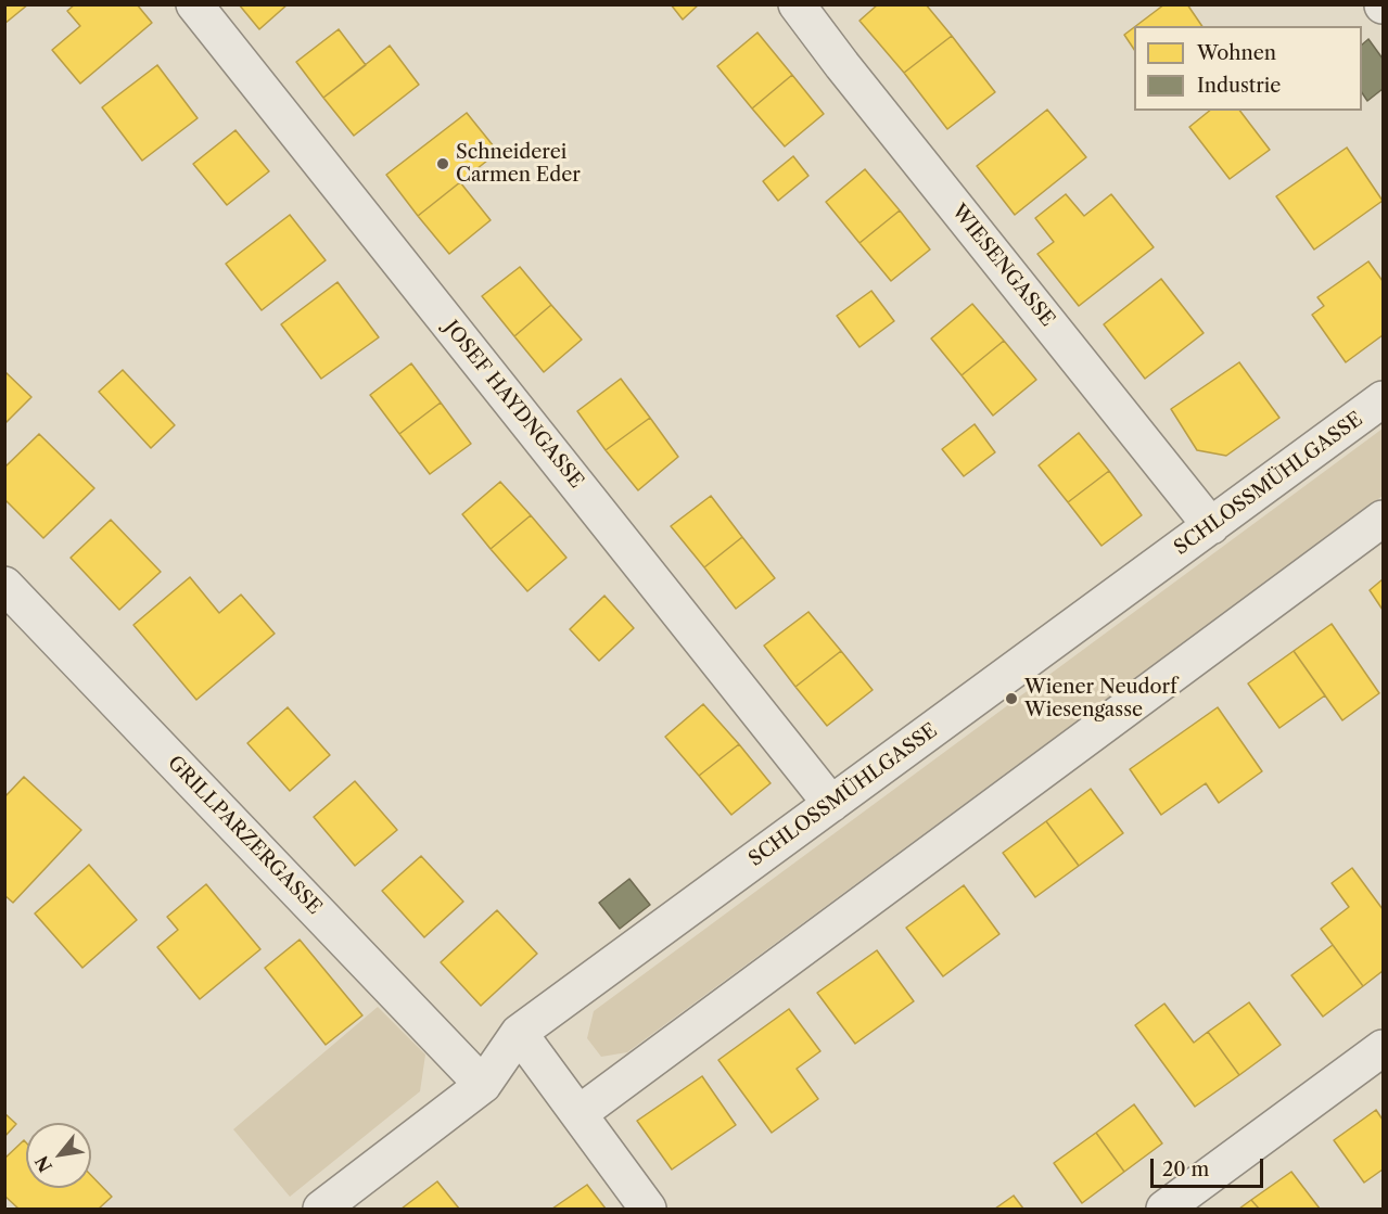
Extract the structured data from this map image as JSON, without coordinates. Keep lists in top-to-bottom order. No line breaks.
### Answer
{"streets":{"street":["WIESENGASSE","JOSEF HAYDNGASSE","SCHLOSSMÜHLGASSE","GRILLPARZERGASSE"]},"crossings":[["WIESENGASSE","SCHLOSSMÜHLGASSE"],["JOSEF HAYDNGASSE","SCHLOSSMÜHLGASSE"],["SCHLOSSMÜHLGASSE","GRILLPARZERGASSE"]],"places":["Schneiderei Carmen Eder","Wiener Neudorf Wiesengasse"],"legend":["Wohnen","Industrie"],"scale_bar":"20 m","north":"bottom left"}
